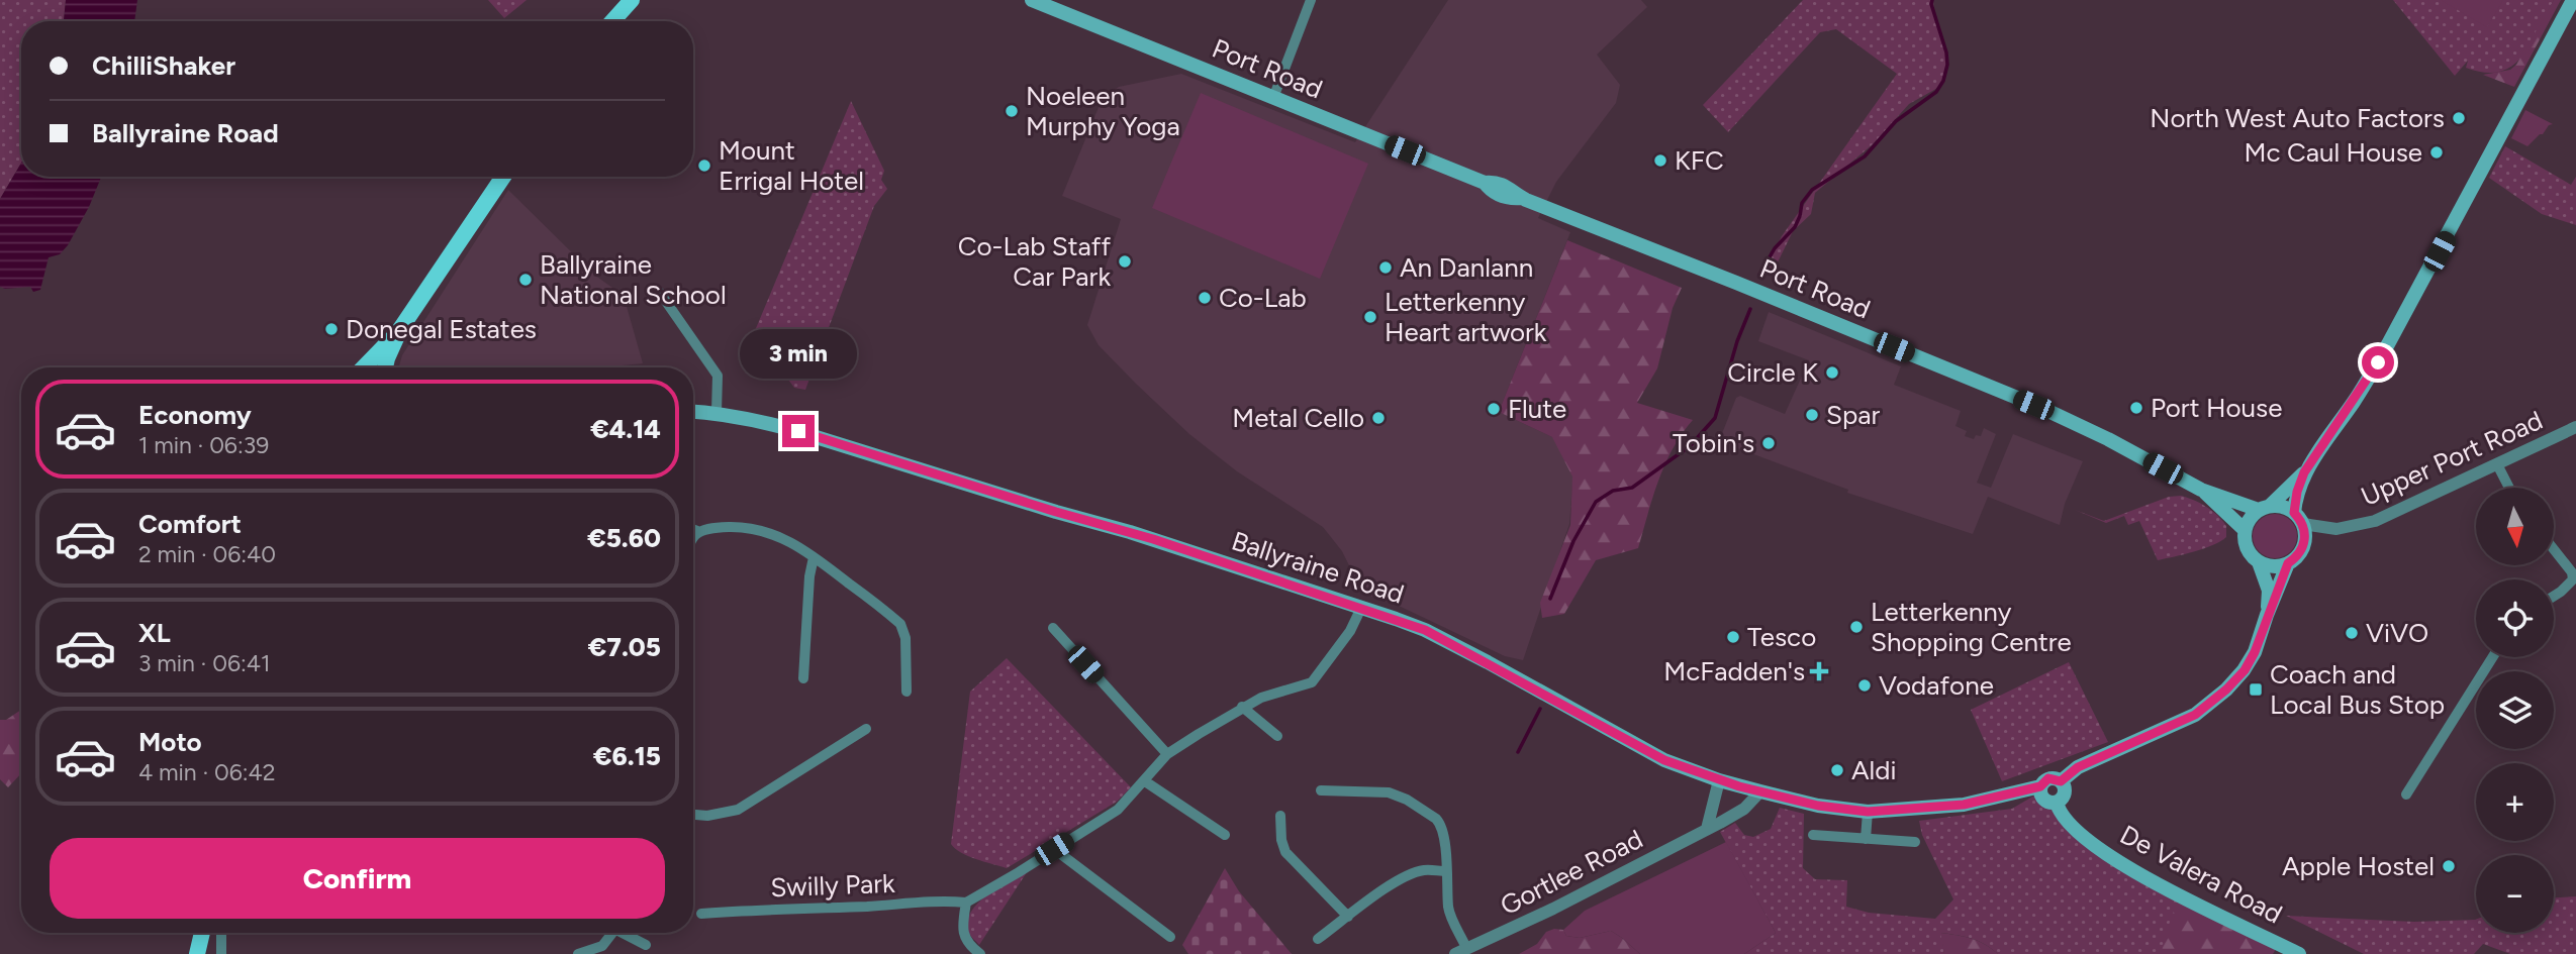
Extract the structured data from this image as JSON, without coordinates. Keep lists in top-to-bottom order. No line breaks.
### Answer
{"streets":{"main road":["Port Road","Ballyraine Road","De Valera Road"],"street":["Upper Port Road","Gortlee Road","Swilly Park"]},"crossings":[["Port Road","Upper Port Road"],["Ballyraine Road","Gortlee Road"],["Ballyraine Road","De Valera Road"]],"places":{"other":["Noeleen Murphy Yoga","North West Auto Factors","Mc Caul House","KFC","Mount Errigal Hotel","Co-Lab Staff Car Park","An Danlann","Ballyraine National School","Co-Lab","Letterkenny Heart artwork","Donegal Estates","Circle K","Port House","Flute","Spar","Metal Cello","Tobin's","Letterkenny Shopping Centre","ViVO","Tesco","Vodafone","Aldi","Apple Hostel"],"health":["McFadden's"],"transit":["Coach and Local Bus Stop"]},"north":"bottom","page":{"banner":["ChilliShaker","Ballyraine Road"],"bubble":"3 min","list":[{"name":"Economy","note":"1 min · 06:39","value":"€4.14"},{"name":"Comfort","note":"2 min · 06:40","value":"€5.60"},{"name":"XL","note":"3 min · 06:41","value":"€7.05"},{"name":"Moto","note":"4 min · 06:42","value":"€6.15"}],"map_buttons":["+","−"],"buttons":"Confirm"}}
